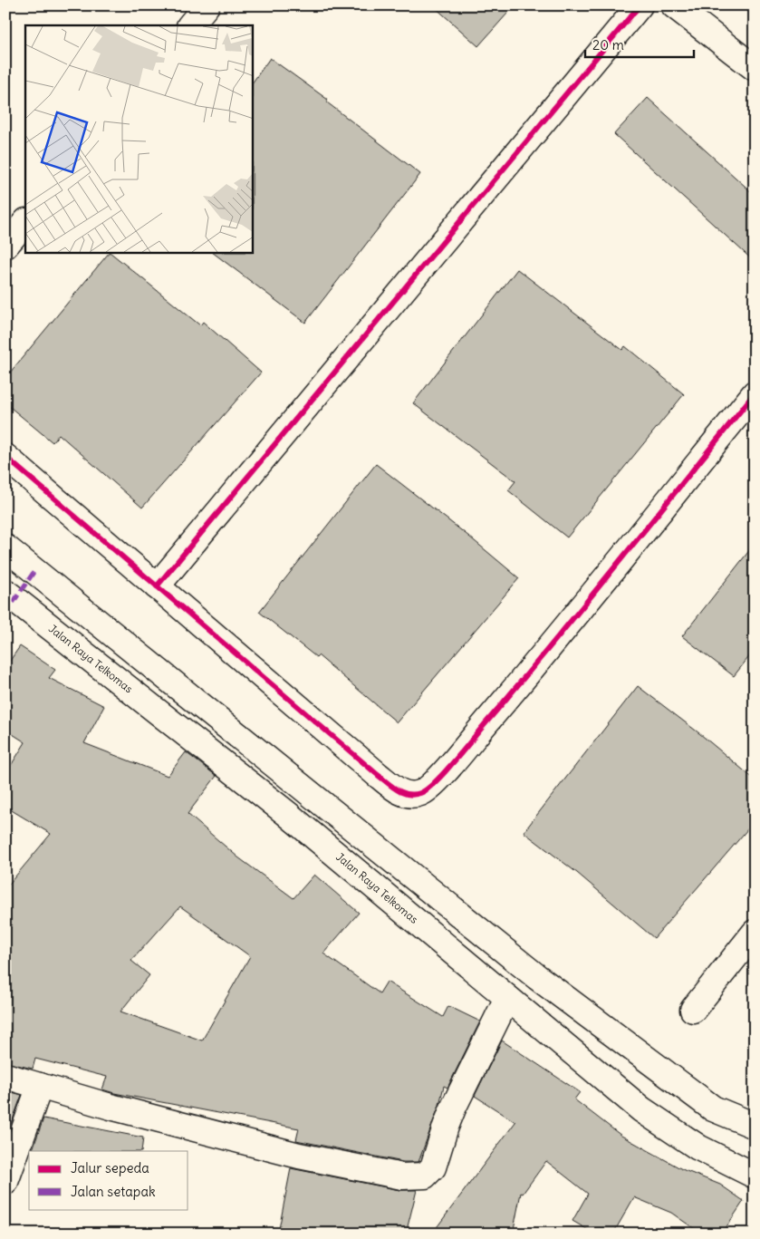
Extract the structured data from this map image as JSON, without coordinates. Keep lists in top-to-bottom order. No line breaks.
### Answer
{"streets":{"street":["Jalan Raya Telkomas"]},"legend":["Jalur sepeda","Jalan setapak"],"scale_bar":"20 m"}
